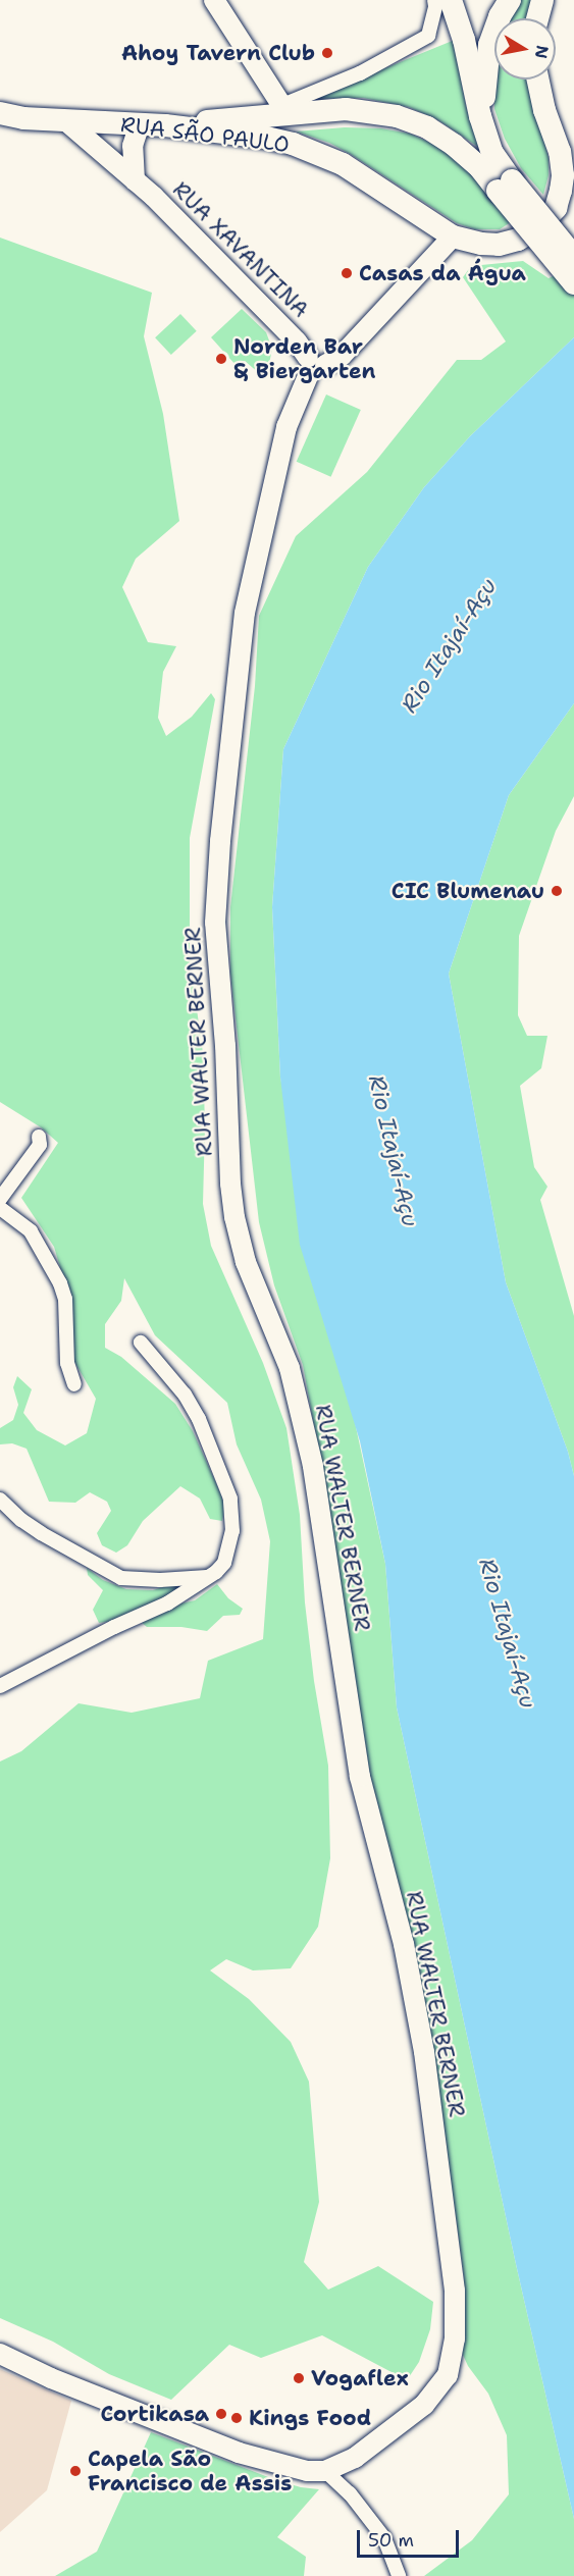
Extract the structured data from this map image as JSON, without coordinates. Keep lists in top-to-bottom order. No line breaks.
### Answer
{"streets":{"main road":["RUA SÃO PAULO"],"street":["RUA XAVANTINA","RUA WALTER BERNER"]},"crossings":[["RUA SÃO PAULO","RUA XAVANTINA"],["RUA XAVANTINA","RUA WALTER BERNER"]],"water":["Rio Itajaí-Açu"],"places":["Ahoy Tavern Club","Casas da Água","Norden Bar & Biergarten","CIC Blumenau","Vogaflex","Cortikasa","Kings Food","Capela São Francisco de Assis"],"scale_bar":"50 m","north":"right"}
